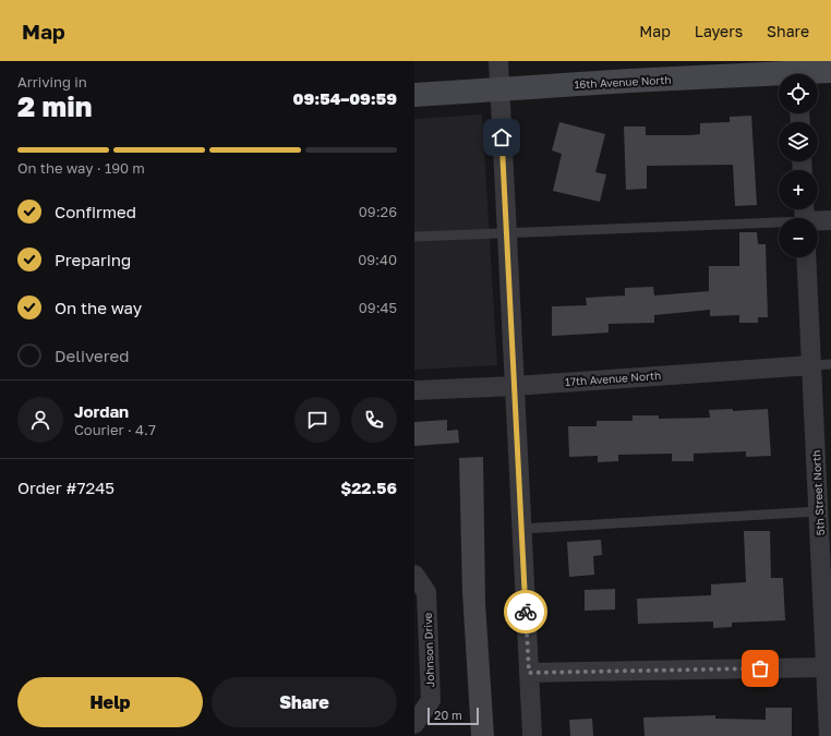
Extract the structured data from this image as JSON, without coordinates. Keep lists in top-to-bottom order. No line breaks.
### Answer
{"streets":{"main road":["16th Avenue North"],"street":["17th Avenue North","5th Street North","Johnson Drive"]},"crossings":[["17th Avenue North","5th Street North"]],"scale_bar":"20 m","page":{"header":"Map","nav":["Map","Layers","Share"],"heading":["2 min","Arriving in","09:54–09:59"],"panel":["Jordan","Courier · 4.7","Order #7245","$22.56"],"map_buttons":["+","−"],"bar":"On the way · 190 m","list":[["Confirmed","09:26"],["Preparing","09:40"],["On the way","09:45"],"Delivered"],"buttons":["Help","Share"],"scale":"20 m"}}
